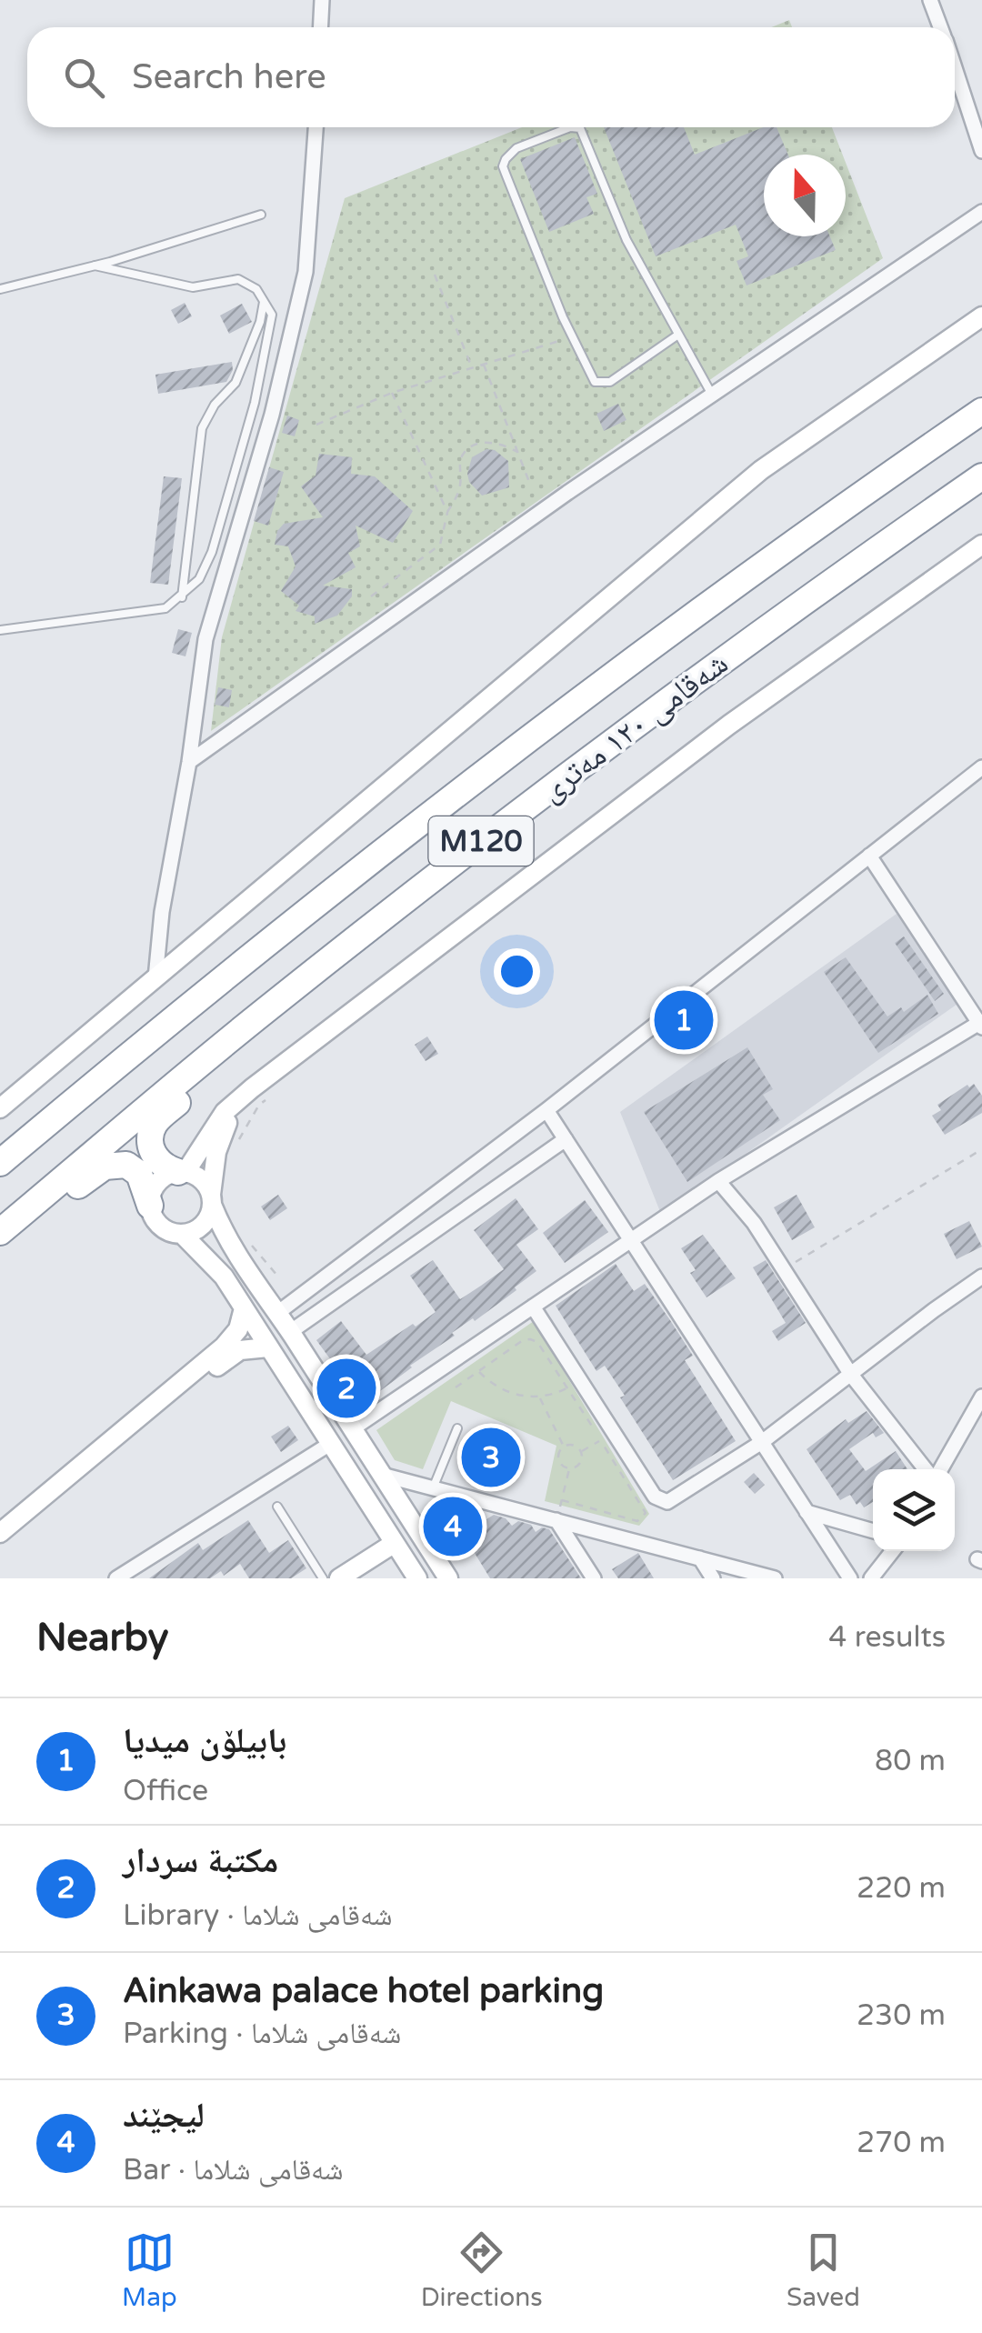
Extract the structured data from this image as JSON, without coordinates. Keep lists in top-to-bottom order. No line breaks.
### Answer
{"streets":{"highway":["شەقامی ١٢٠ مەتری","M120"]},"north":"top","page":{"search":"Search here","pins":["1","2","3","4"],"heading":["Nearby","4 results"],"list":[{"mark":"1","name":"بابیلۆن میدیا","note":"Office","value":"80 m"},{"mark":"2","name":"مكتبة سردار","note":"Library · شەقامی شلاما","value":"220 m"},{"mark":"3","name":"Ainkawa palace hotel parking","note":"Parking · شەقامی شلاما","value":"230 m"},{"mark":"4","name":"لیجێند","note":"Bar · شەقامی شلاما","value":"270 m"}],"nav":["Map","Directions","Saved"]}}
